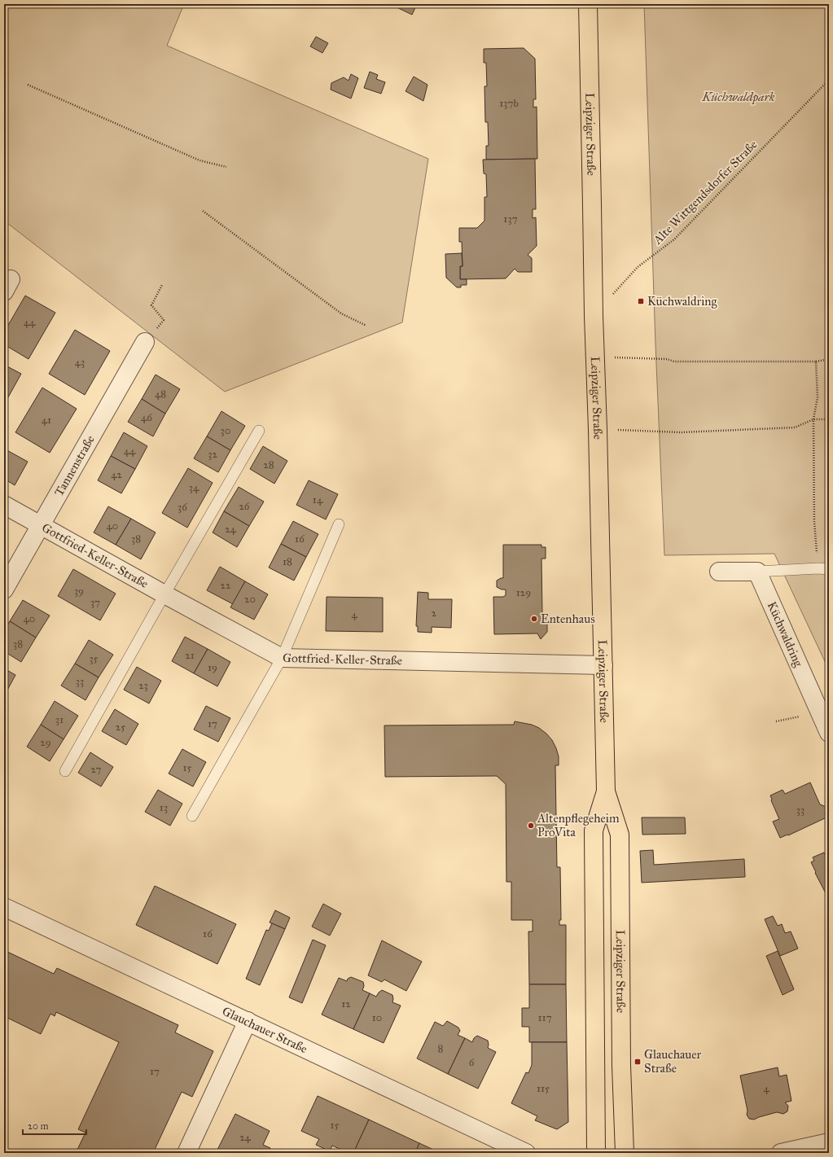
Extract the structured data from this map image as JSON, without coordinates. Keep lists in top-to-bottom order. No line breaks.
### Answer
{"streets":{"main road":["Leipziger Straße"],"street":["Tannenstraße","Gottfried-Keller-Straße","Küchwaldring","Glauchauer Straße"],"path":["Alte Wittgendsdorfer Straße"]},"crossings":[["Leipziger Straße","Alte Wittgendsdorfer Straße"],["Leipziger Straße","Gottfried-Keller-Straße"],["Tannenstraße","Gottfried-Keller-Straße"]],"parks":["Küchwaldpark"],"places":{"transit":["Küchwaldring","Glauchauer Straße"],"other":["Entenhaus","Altenpflegeheim ProVita"]},"house_numbers":["137b","137","44","43","48","46","41","30","44","32","28","42","34","14","26","36","40","24","38","16","18","22","39","129","20","37","2","4","40","38","21","35","19","33","23","31","17","25","29","15","27","13","33","16","12","10","117","8","6","17","115","4","15","24"],"scale_bar":"20 m"}
